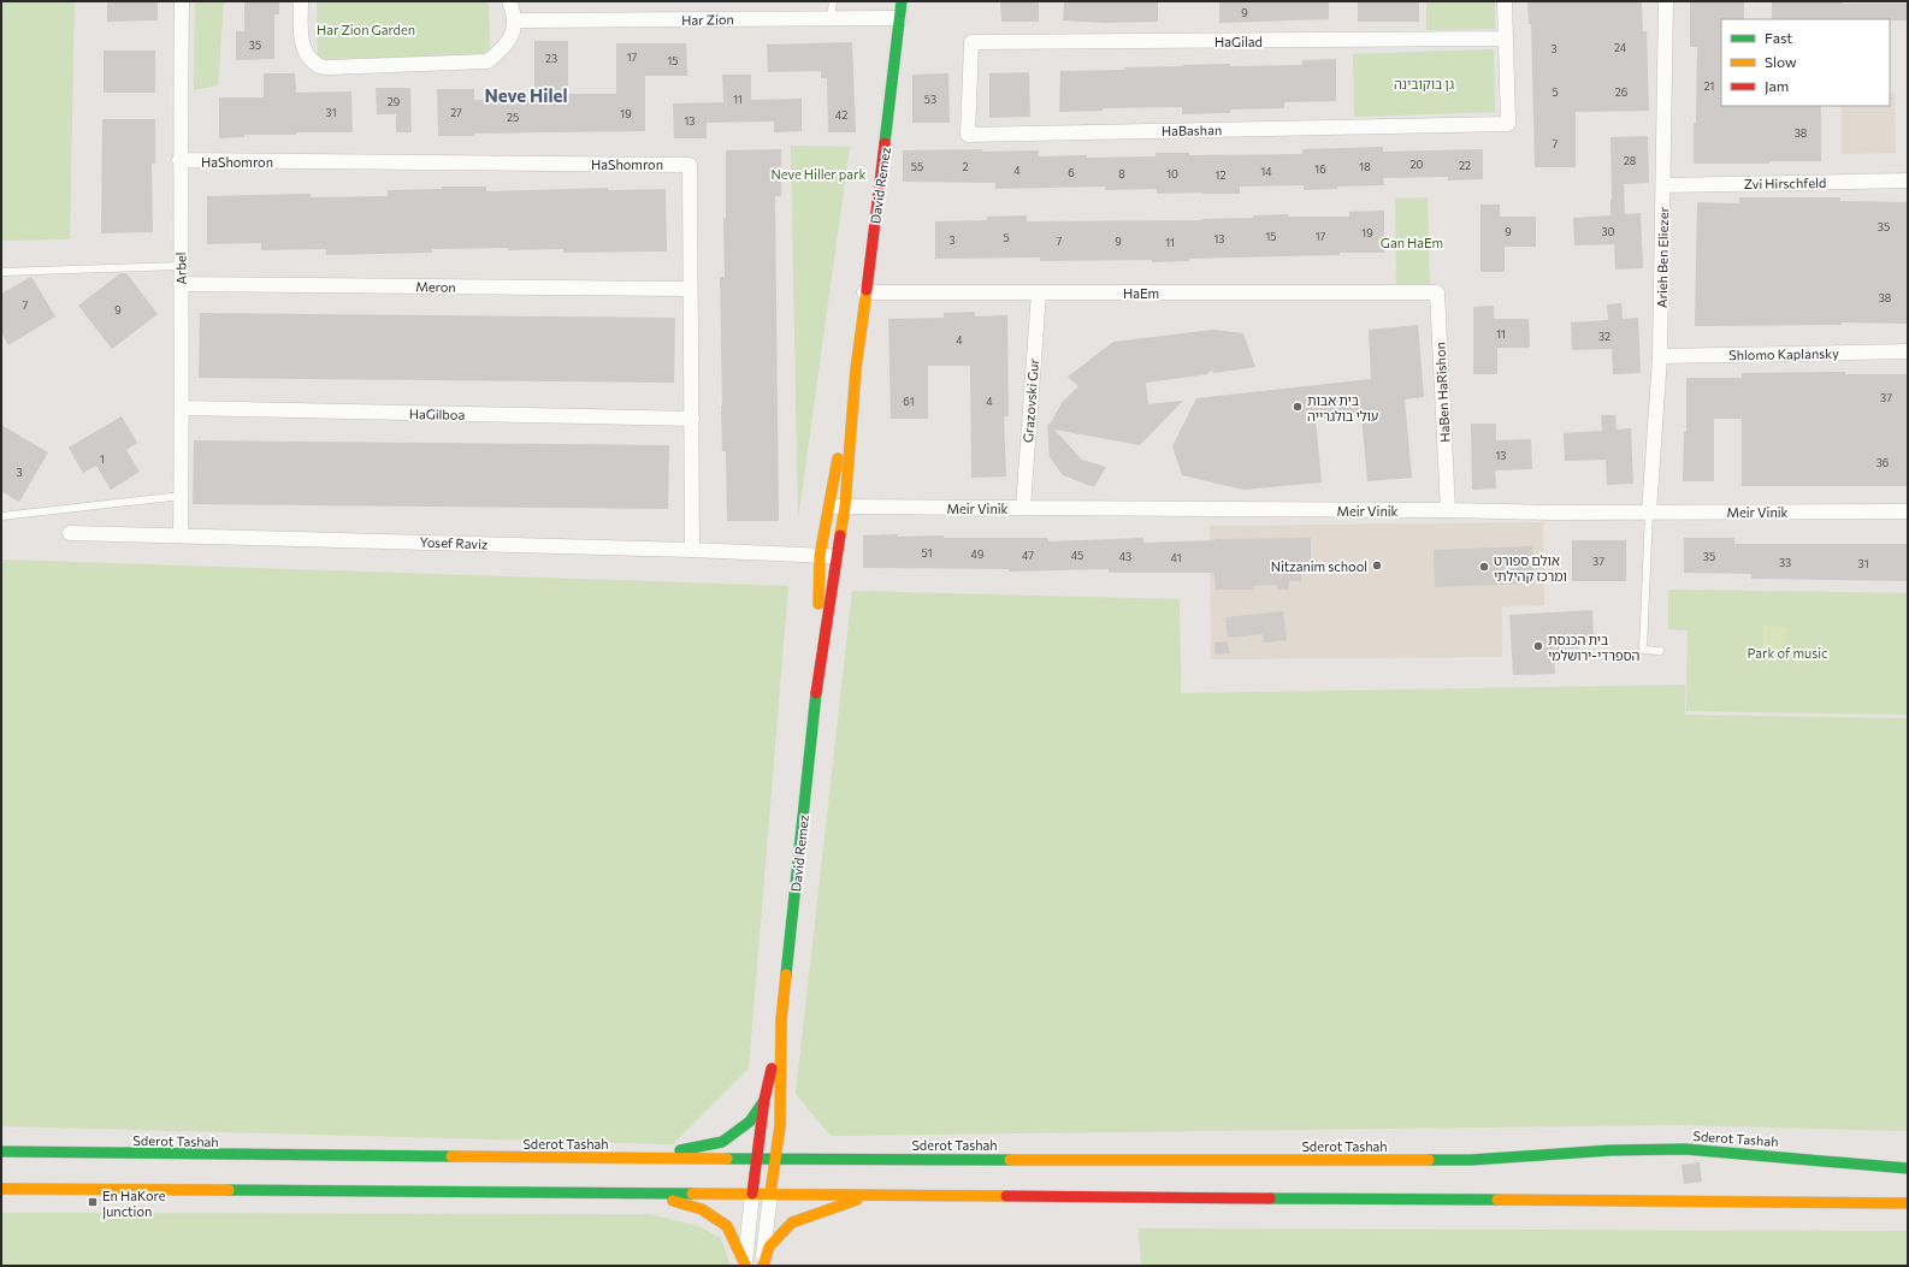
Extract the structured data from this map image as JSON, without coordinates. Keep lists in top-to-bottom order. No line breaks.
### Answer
{"streets":{"main road":["David Remez","Sderot Tashah"],"street":["Har Zion","HaGilad","HaBashan","HaShomron","Zvi Hirschfeld","Arieh Ben Eliezer","Arbel","Meron","HaEm","Shlomo Kaplansky","HaBen HaRishon","Grazovski Gur","HaGilboa","Meir Vinik","Yosef Raviz"]},"crossings":[["Har Zion","David Remez"],["HaGilad","HaBashan"],["HaShomron","Arbel"],["HaShomron","Meron"],["HaShomron","HaGilboa"],["HaShomron","Yosef Raviz"],["Zvi Hirschfeld","Arieh Ben Eliezer"],["David Remez","HaEm"],["David Remez","Meir Vinik"],["David Remez","Yosef Raviz"],["David Remez","Sderot Tashah"],["Arieh Ben Eliezer","Shlomo Kaplansky"],["Arieh Ben Eliezer","Meir Vinik"],["Arbel","Meron"],["Arbel","HaGilboa"],["Arbel","Yosef Raviz"],["HaEm","HaBen HaRishon"],["HaEm","Grazovski Gur"],["HaBen HaRishon","Meir Vinik"],["Grazovski Gur","Meir Vinik"]],"districts":["Neve Hilel"],"parks":["Har Zion Garden","גן בוקובינה","Neve Hiller park","Gan HaEm","Park of music"],"places":{"other":["בית אבות עולי בולגרייה","Nitzanim school","אולם ספורט ומרכז קהילתי","בית הכנסת הספרדי-ירושלמי"],"transit":["En HaKore Junction"]},"house_numbers":["9","35","24","3","17","23","15","21","5","26","11","53","29","31","27","19","42","25","13","38","7","28","20","22","55","2","18","16","4","14","6","8","10","12","35","9","30","19","15","17","5","13","3","7","9","11","38","7","9","11","32","4","37","61","4","13","1","36","3","51","49","47","45","43","35","41","37","33","31"],"legend":["Fast","Slow","Jam"]}
